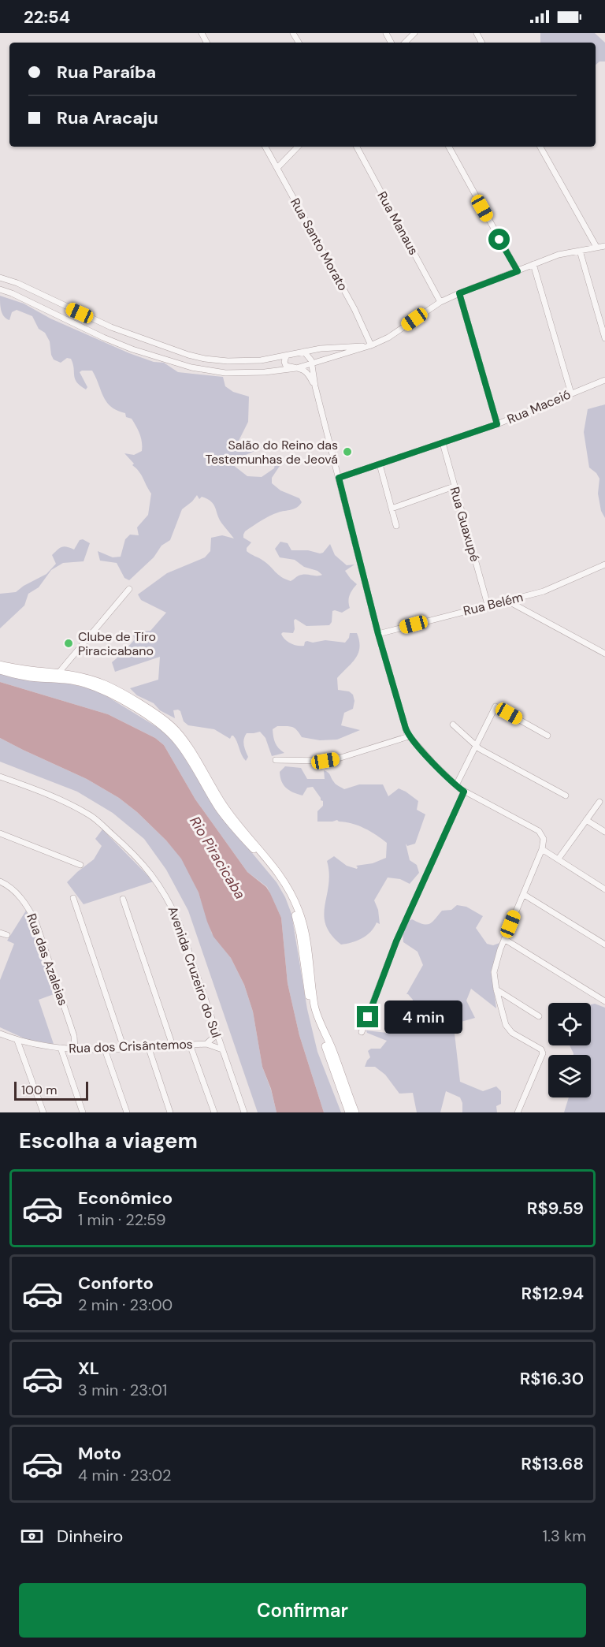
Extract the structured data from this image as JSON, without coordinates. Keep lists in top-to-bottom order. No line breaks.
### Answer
{"streets":{"street":["Rua Manaus","Rua Santo Morato","Rua Maceió","Rua Guaxupé","Rua Belém","Rua das Azaleias","Avenida Cruzeiro do Sul","Rua dos Crisântemos"]},"crossings":[["Rua Maceió","Rua Guaxupé"],["Rua Guaxupé","Rua Belém"],["Rua das Azaleias","Rua dos Crisântemos"],["Avenida Cruzeiro do Sul","Rua dos Crisântemos"]],"water":["Rio Piracicaba"],"places":["Salão do Reino das Testemunhas de Jeová","Clube de Tiro Piracicabano"],"scale_bar":"100 m","page":{"status":"22:54","banner":["Rua Paraíba","Rua Aracaju"],"bubble":"4 min","scale":"100 m","heading":"Escolha a viagem","list":[{"name":"Econômico","note":"1 min · 22:59","value":"R$9.59"},{"name":"Conforto","note":"2 min · 23:00","value":"R$12.94"},{"name":"XL","note":"3 min · 23:01","value":"R$16.30"},{"name":"Moto","note":"4 min · 23:02","value":"R$13.68"}],"pay":["Dinheiro","1.3 km"],"buttons":"Confirmar"}}
